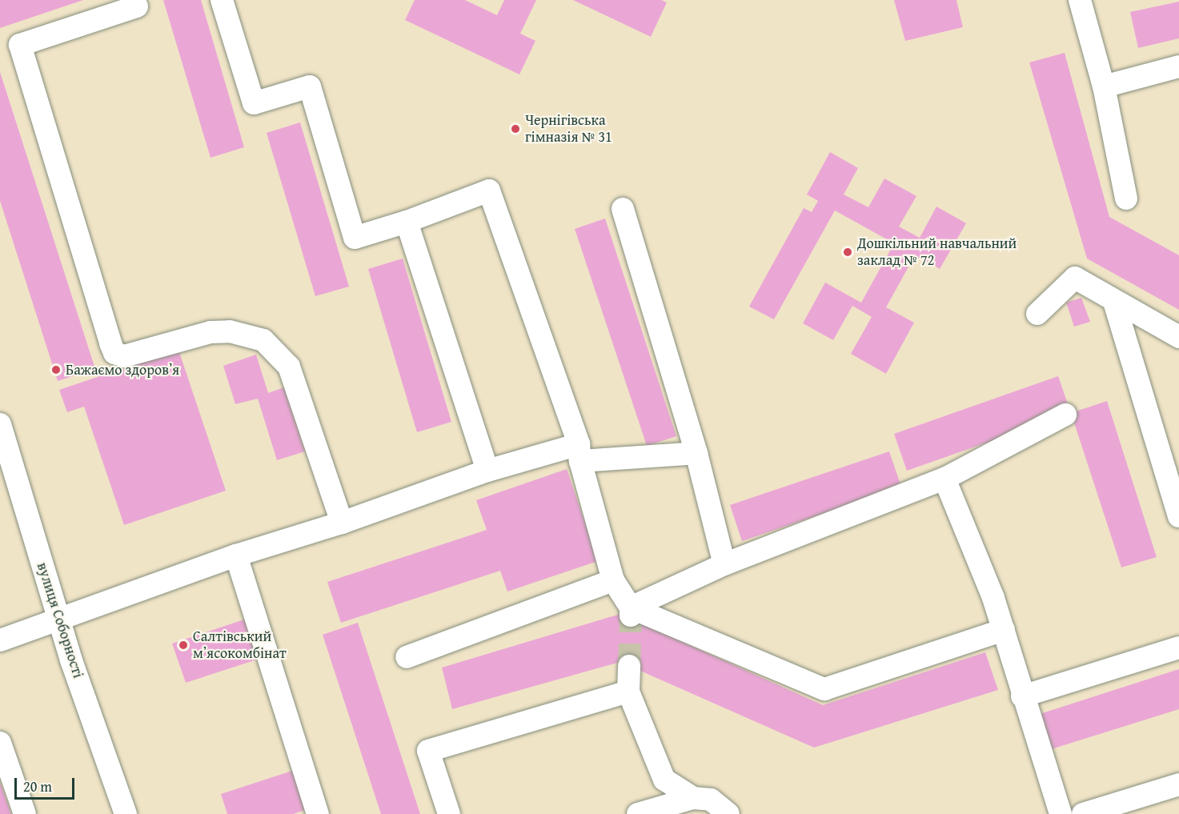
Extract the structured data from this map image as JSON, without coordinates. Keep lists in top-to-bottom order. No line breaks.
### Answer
{"streets":{"street":["вулиця Соборності"]},"places":["Чернігівська гімназія № 31","Дошкільний навчальний заклад № 72","Бажаємо здоровʼя","Салтівський мʼясокомбінат"],"scale_bar":"20 m"}
